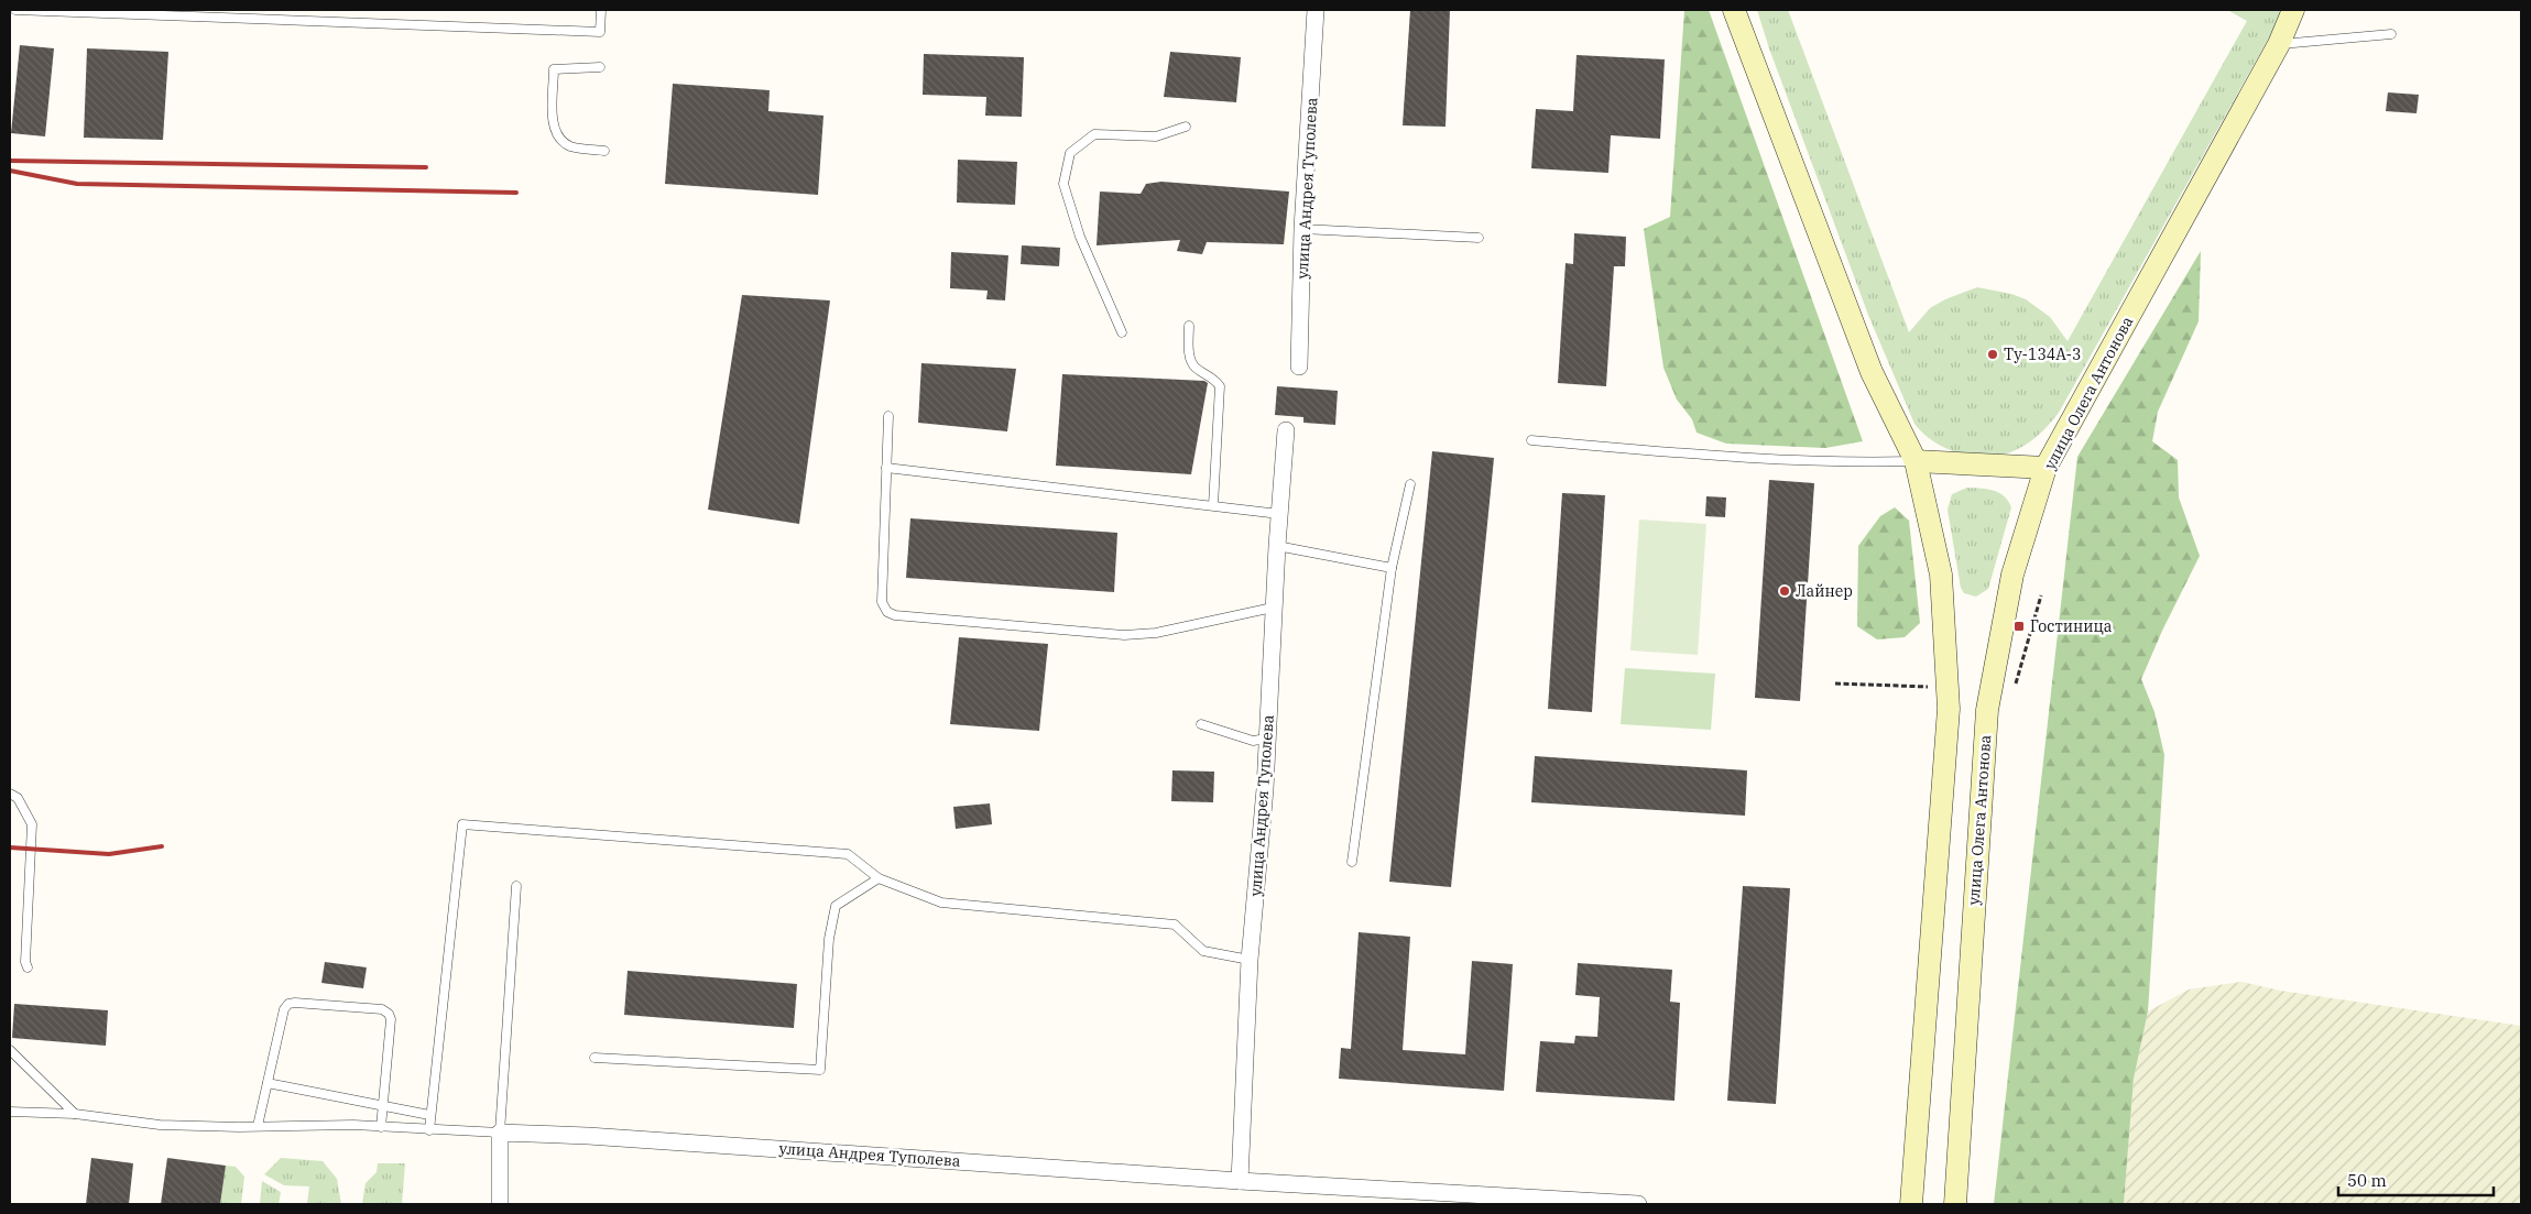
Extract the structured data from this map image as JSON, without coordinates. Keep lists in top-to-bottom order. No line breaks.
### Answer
{"streets":{"street":["улица Андрея Туполева","улица Олега Антонова"]},"places":{"other":["Ту-134А-3","Лайнер"],"transit":["Гостиница"]},"scale_bar":"50 m"}
